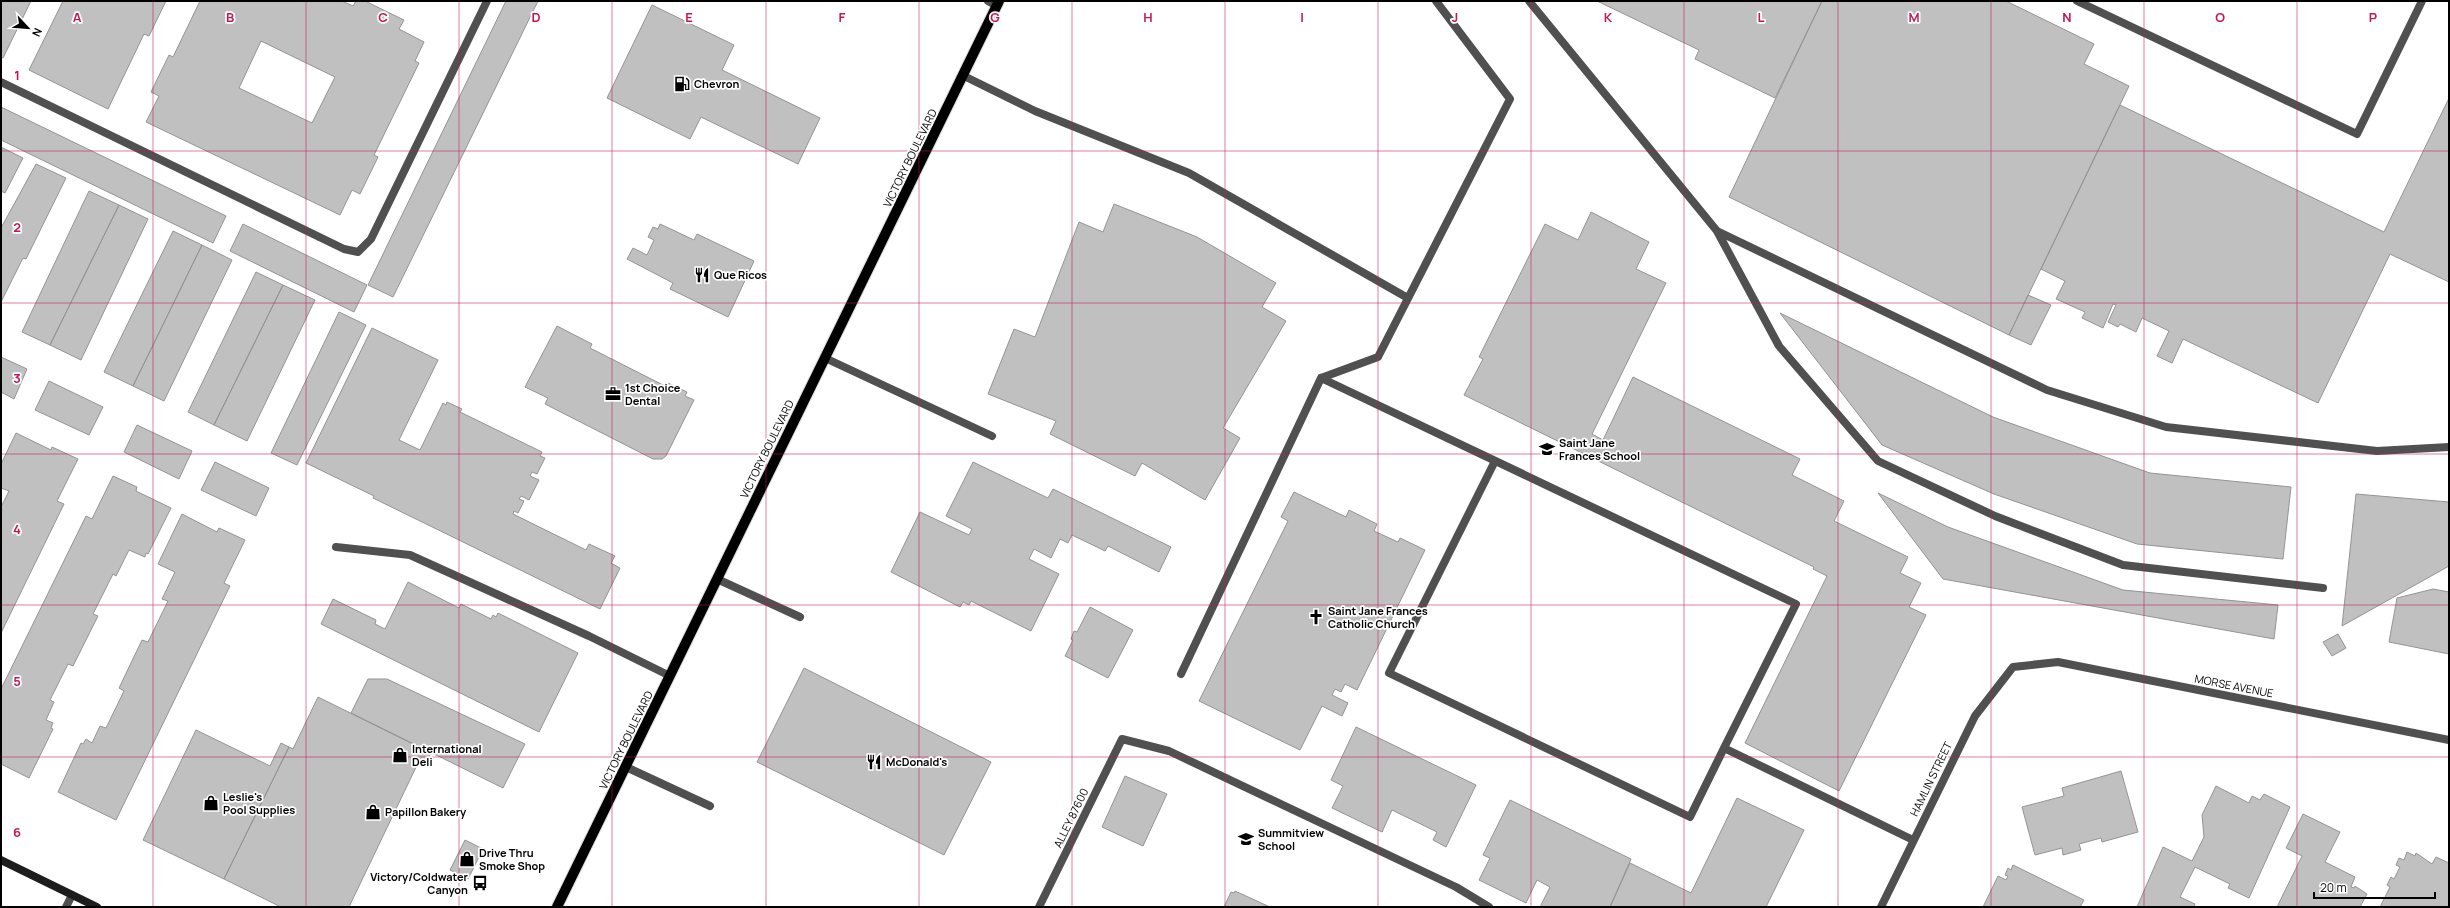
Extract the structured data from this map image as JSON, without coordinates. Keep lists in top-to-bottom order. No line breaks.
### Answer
{"streets":{"main road":["VICTORY BOULEVARD"],"street":["MORSE AVENUE","HAMLIN STREET","ALLEY 87600"]},"crossings":[["MORSE AVENUE","HAMLIN STREET"]],"places":{"fuel station":["Chevron"],"restaurant":["Que Ricos","McDonald's"],"office":["1st Choice Dental"],"school or university":["Saint Jane Frances School","Summitview School"],"church":["Saint Jane Frances Catholic Church"],"shop":["International Deli","Leslie's Pool Supplies","Papillon Bakery","Drive Thru Smoke Shop"],"bus stop":["Victory/Coldwater Canyon"]},"scale_bar":"20 m","north":"bottom right","grid":{"columns":["A","B","C","D","E","F","G","H","I","J","K","L","M","N","O","P"],"rows":["1","2","3","4","5","6"]}}
